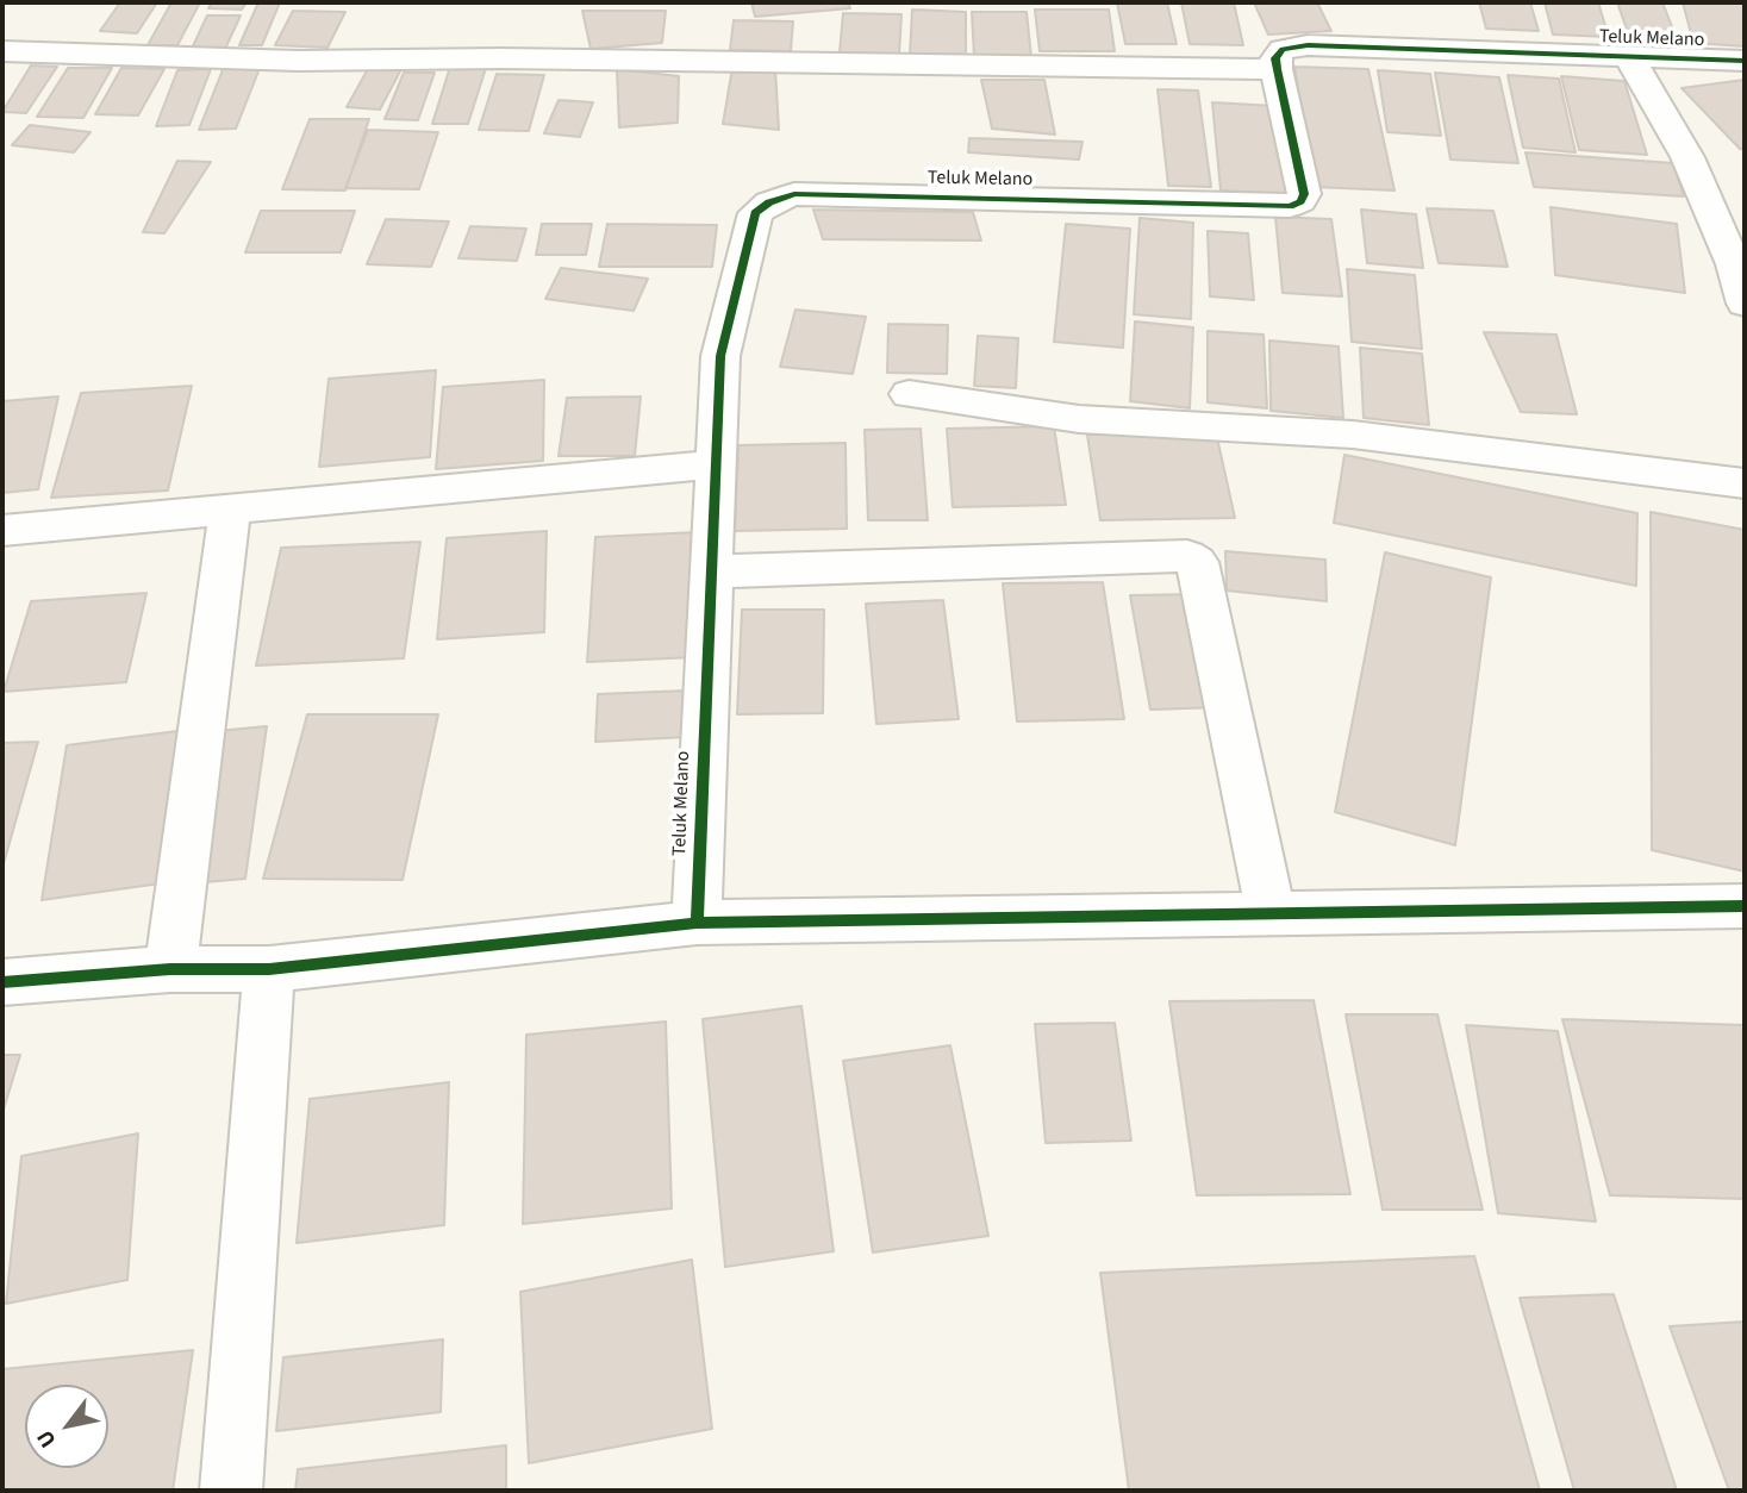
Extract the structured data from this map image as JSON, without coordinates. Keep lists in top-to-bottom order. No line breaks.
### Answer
{"streets":{"street":["Teluk Melano"]},"north":"bottom left"}
